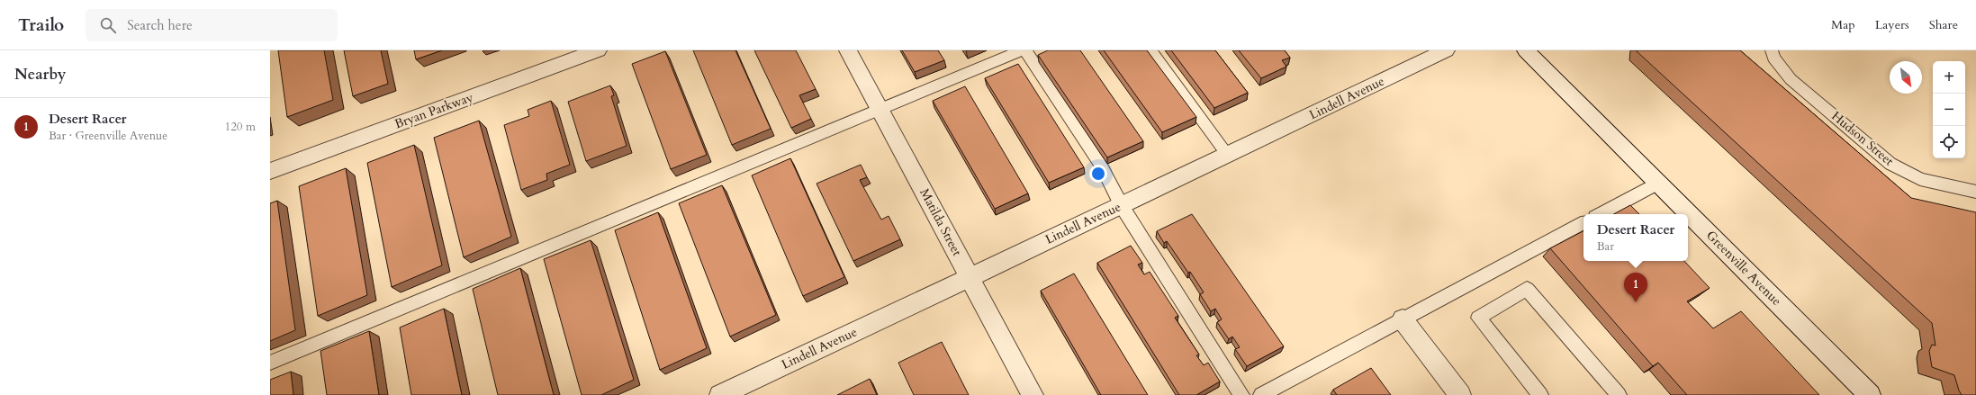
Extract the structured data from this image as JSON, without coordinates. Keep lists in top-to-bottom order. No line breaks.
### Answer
{"streets":{"street":["Lindell Avenue","Bryan Parkway","Matilda Street","Greenville Avenue"],"lane":["Hudson Street"]},"crossings":[["Lindell Avenue","Matilda Street"]],"north":"bottom right","page":{"header":"Trailo","search":"Search here","nav":["Map","Layers","Share"],"heading":"Nearby","map_buttons":["+","−"],"list":[{"mark":"1","name":"Desert Racer","note":"Bar · Greenville Avenue","value":"120 m"}],"popup":["Desert Racer","Bar"],"pins":"1"}}
